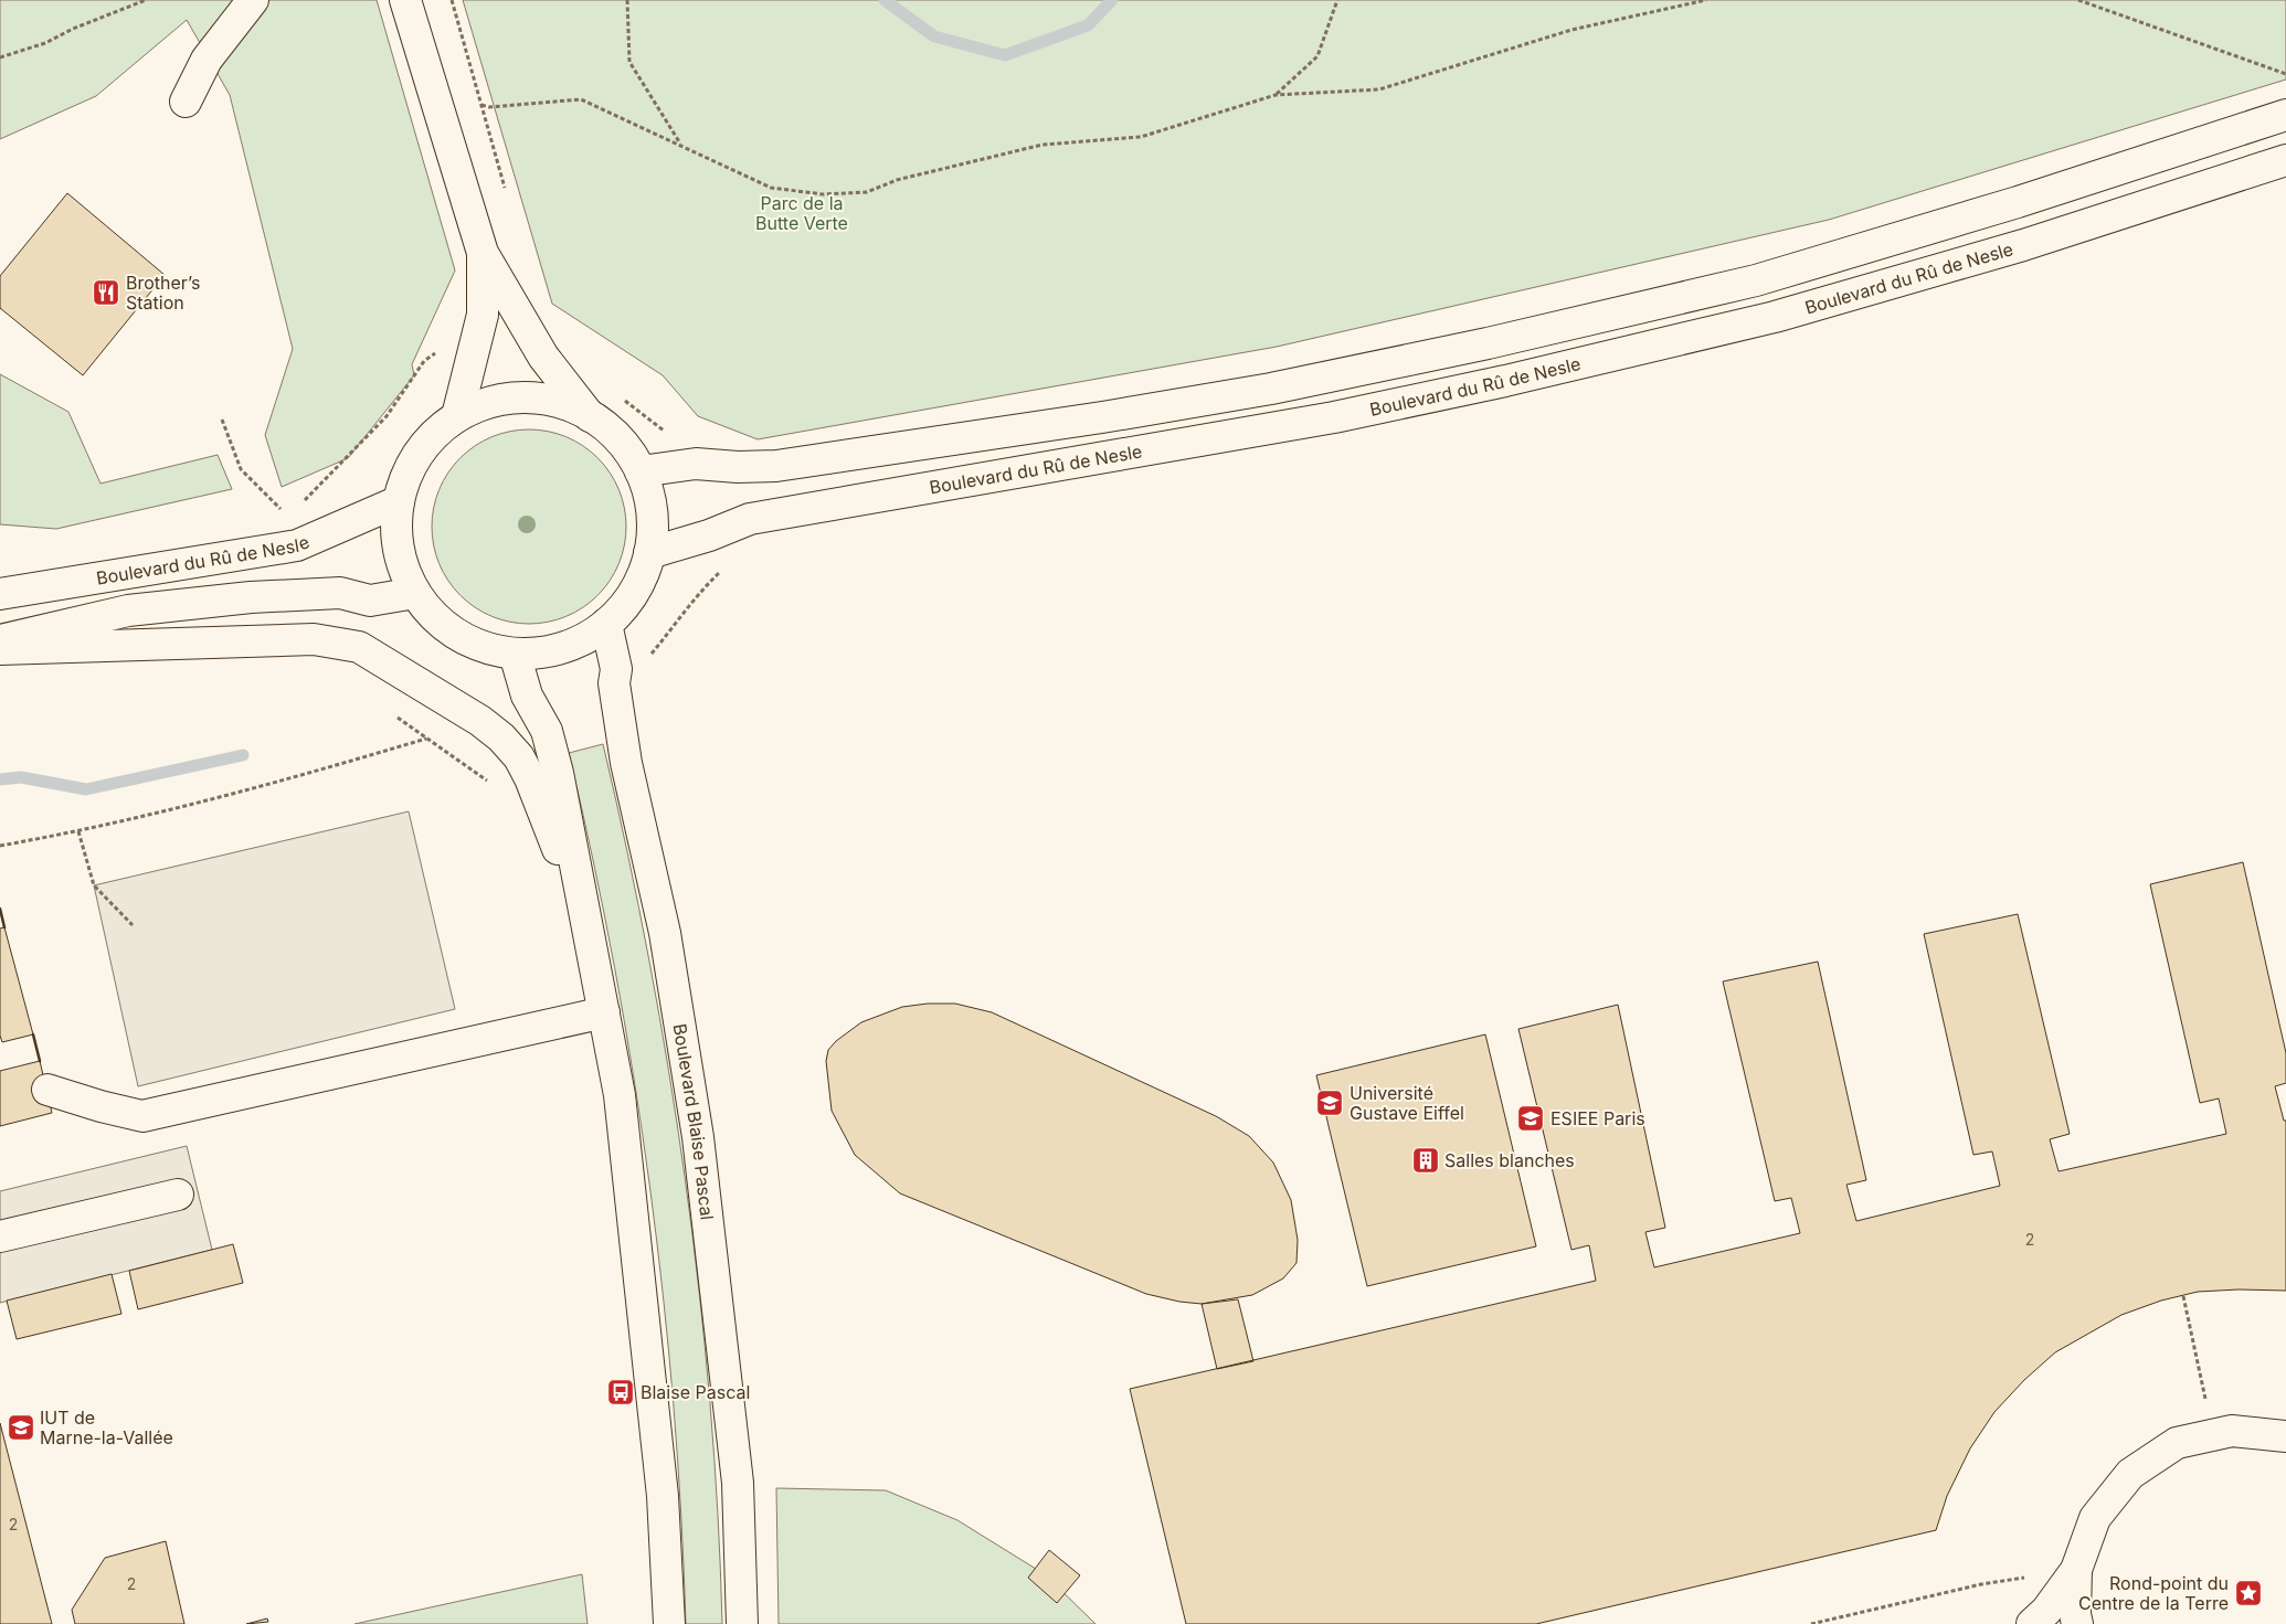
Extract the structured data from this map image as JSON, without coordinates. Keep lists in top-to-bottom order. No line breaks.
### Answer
{"streets":{"main road":["Boulevard du Rû de Nesle","Boulevard Blaise Pascal"]},"parks":["Parc de la Butte Verte"],"places":{"restaurant":["Brother’s Station"],"school or university":["Université Gustave Eiffel","ESIEE Paris","IUT de Marne-la-Vallée"],"building":["Salles blanches"],"bus stop":["Blaise Pascal"],"place":["Rond-point du Centre de la Terre"]},"house_numbers":["2","2","2"]}
